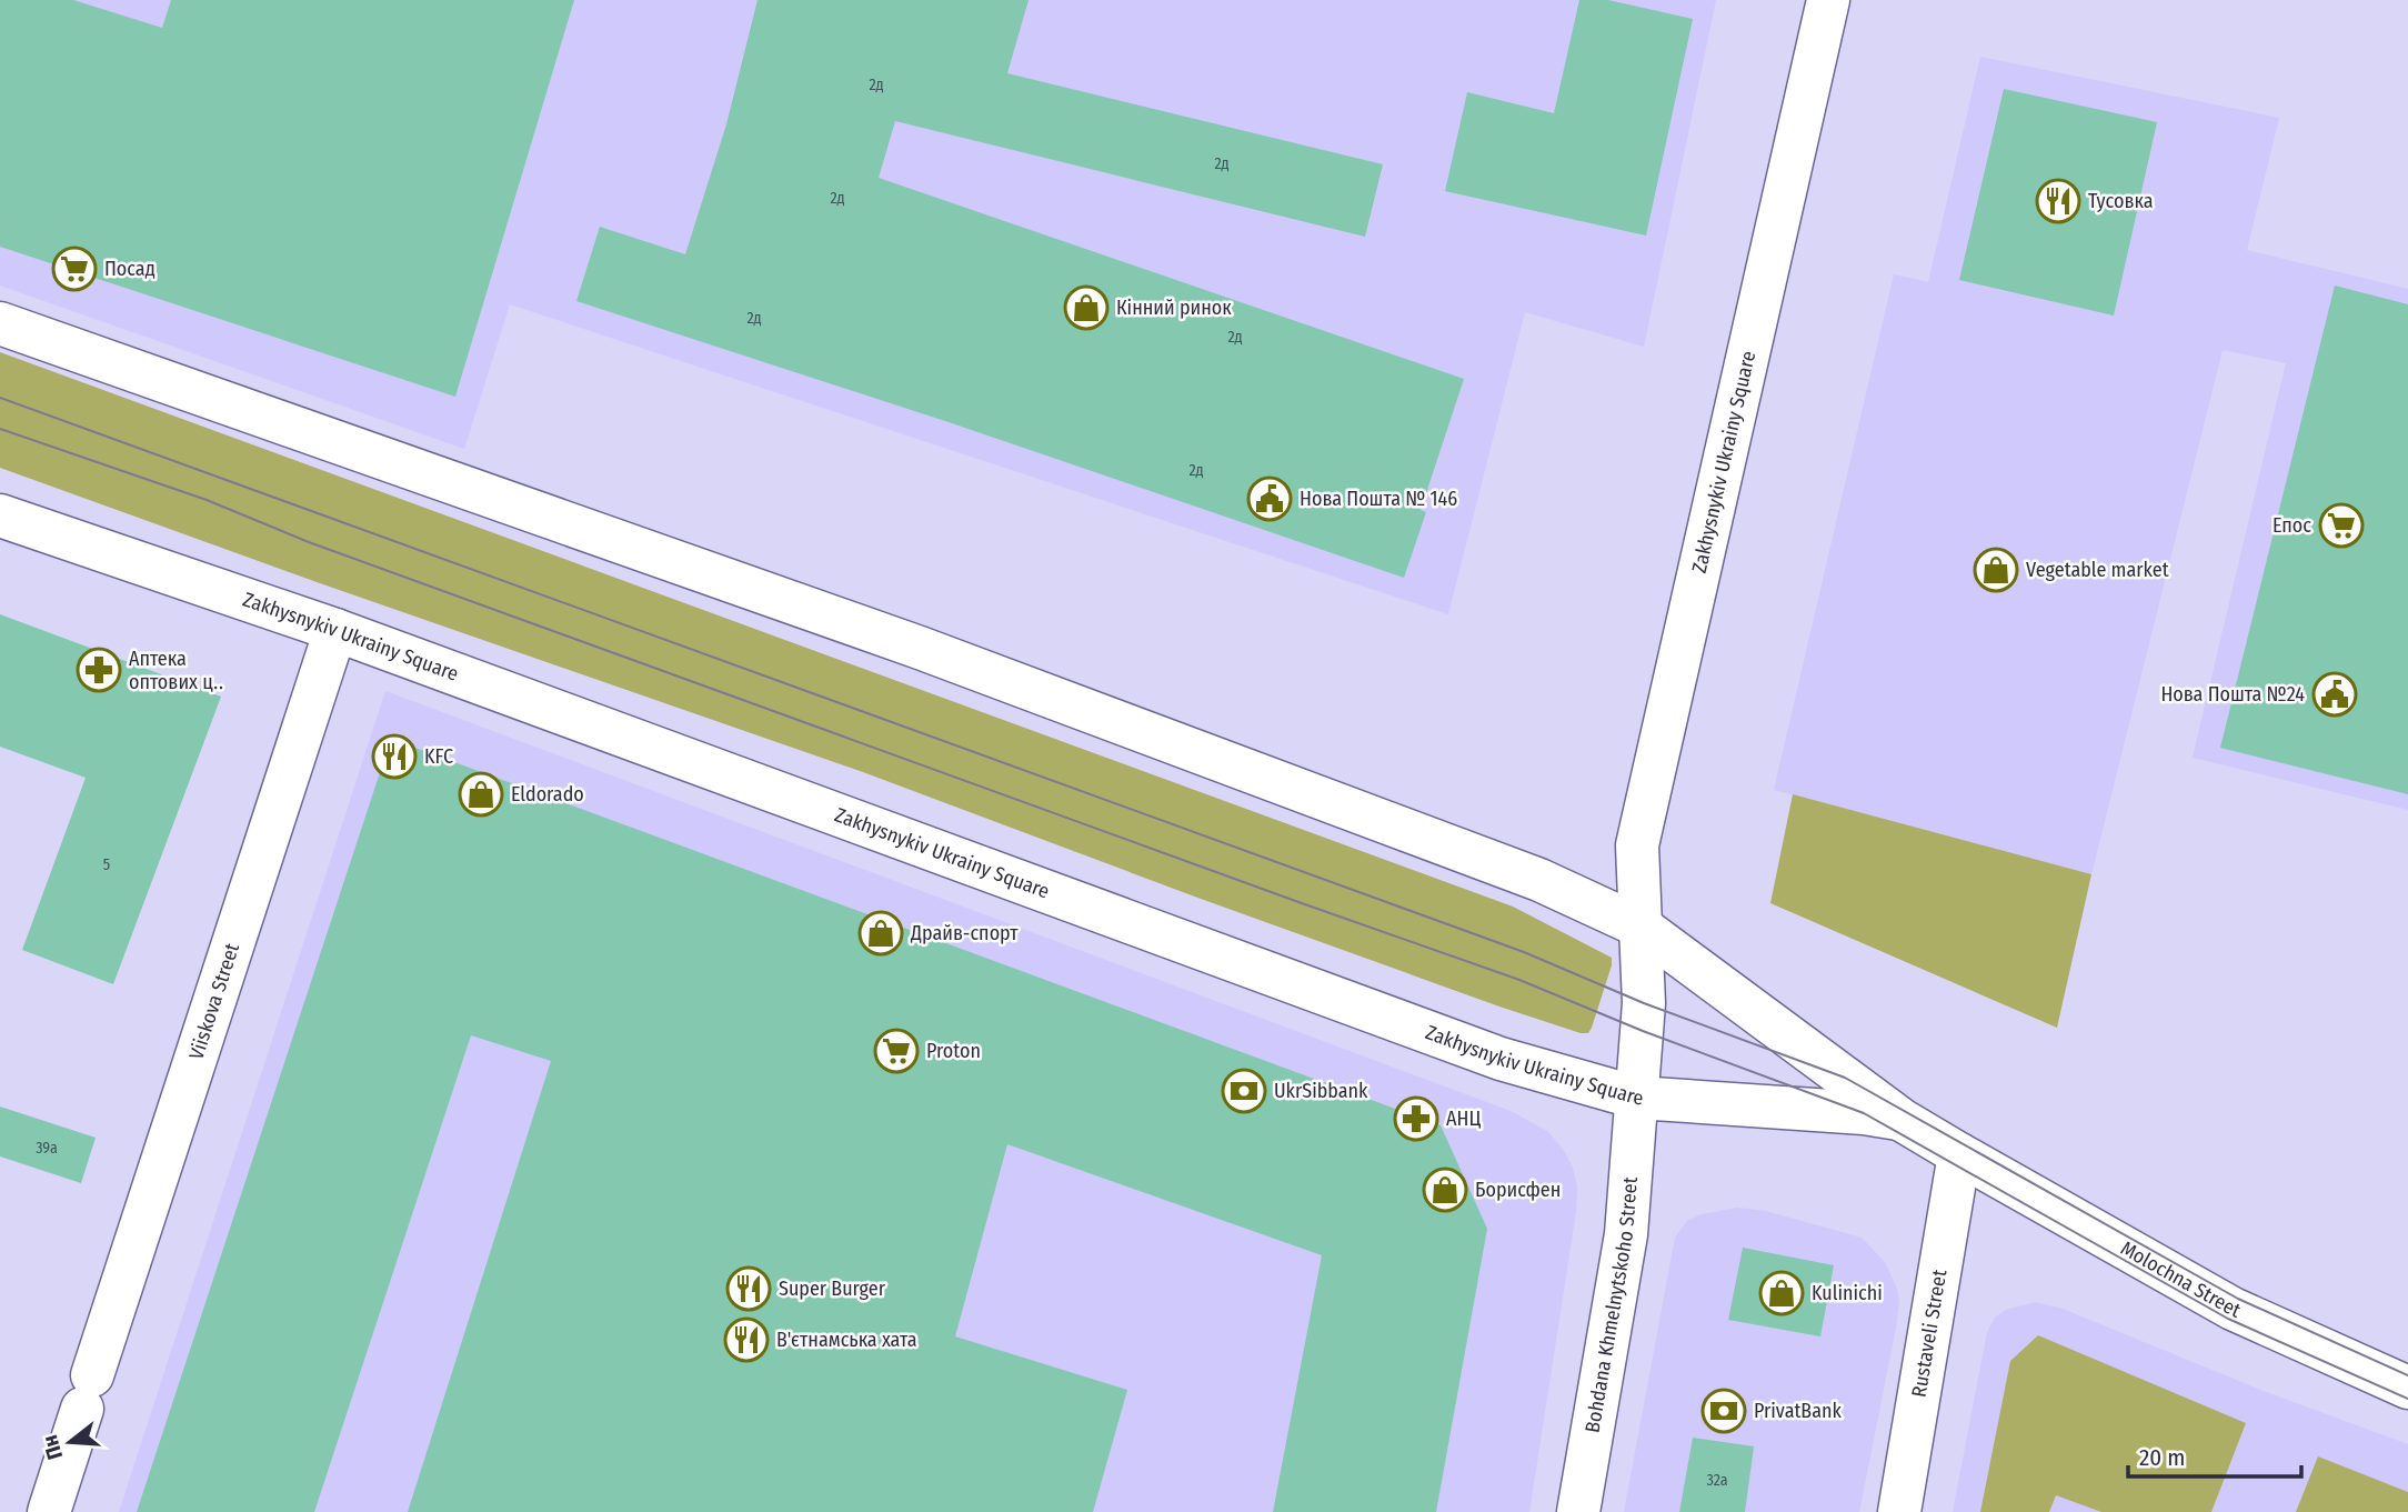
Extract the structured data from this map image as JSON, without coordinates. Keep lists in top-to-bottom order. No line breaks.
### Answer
{"streets":{"main road":["Zakhysnykiv Ukrainy Square","Viiskova Street","Molochna Street","Bohdana Khmelnytskoho Street","Rustaveli Street"]},"crossings":[["Zakhysnykiv Ukrainy Square","Viiskova Street"],["Zakhysnykiv Ukrainy Square","Molochna Street"],["Zakhysnykiv Ukrainy Square","Bohdana Khmelnytskoho Street"],["Zakhysnykiv Ukrainy Square","Rustaveli Street"],["Molochna Street","Rustaveli Street"]],"places":{"restaurant":["Тусовка","KFC","Super Burger","В'єтнамська хата"],"supermarket":["Посад","Епос","Proton"],"shop":["Кінний ринок","Vegetable market","Eldorado","Драйв-спорт","Борисфен","Kulinichi"],"public building":["Нова Пошта № 146","Нова Пошта №24"],"pharmacy":["Аптека оптових ц‥","АНЦ"],"bank":["UkrSibbank","PrivatBank"]},"house_numbers":["2д","2д","2д","2д","2д","2д","5","39а","32а"],"scale_bar":"20 m","north":"left"}
